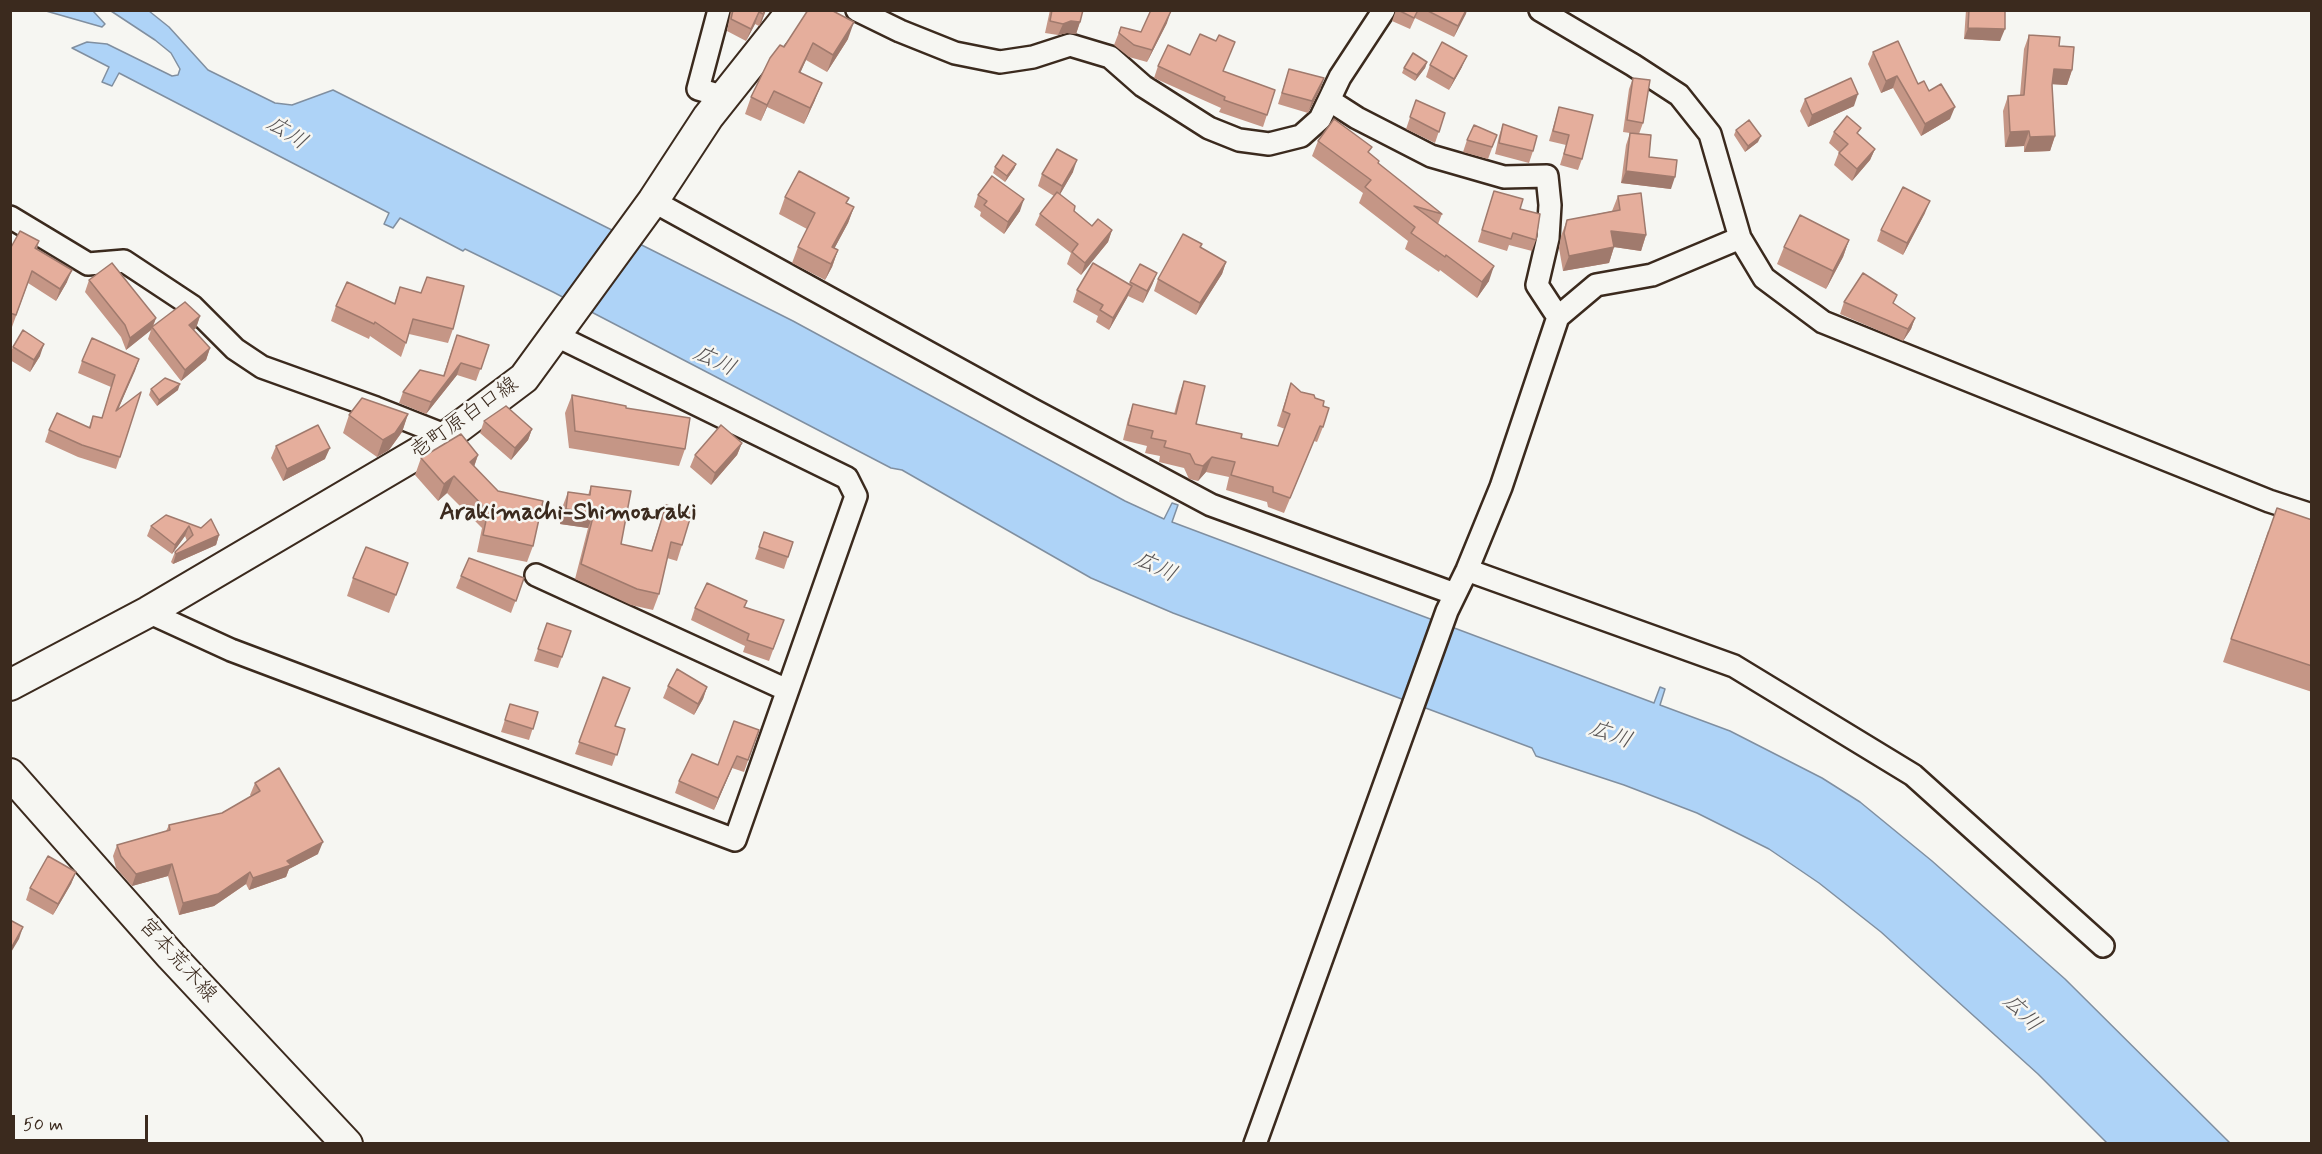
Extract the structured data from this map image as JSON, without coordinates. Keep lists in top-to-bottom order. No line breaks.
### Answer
{"streets":{"main road":["壱町原白口線","宮本荒木線"]},"districts":["Arakimachi-Shimoaraki"],"water":["広川"],"scale_bar":"50 m"}
